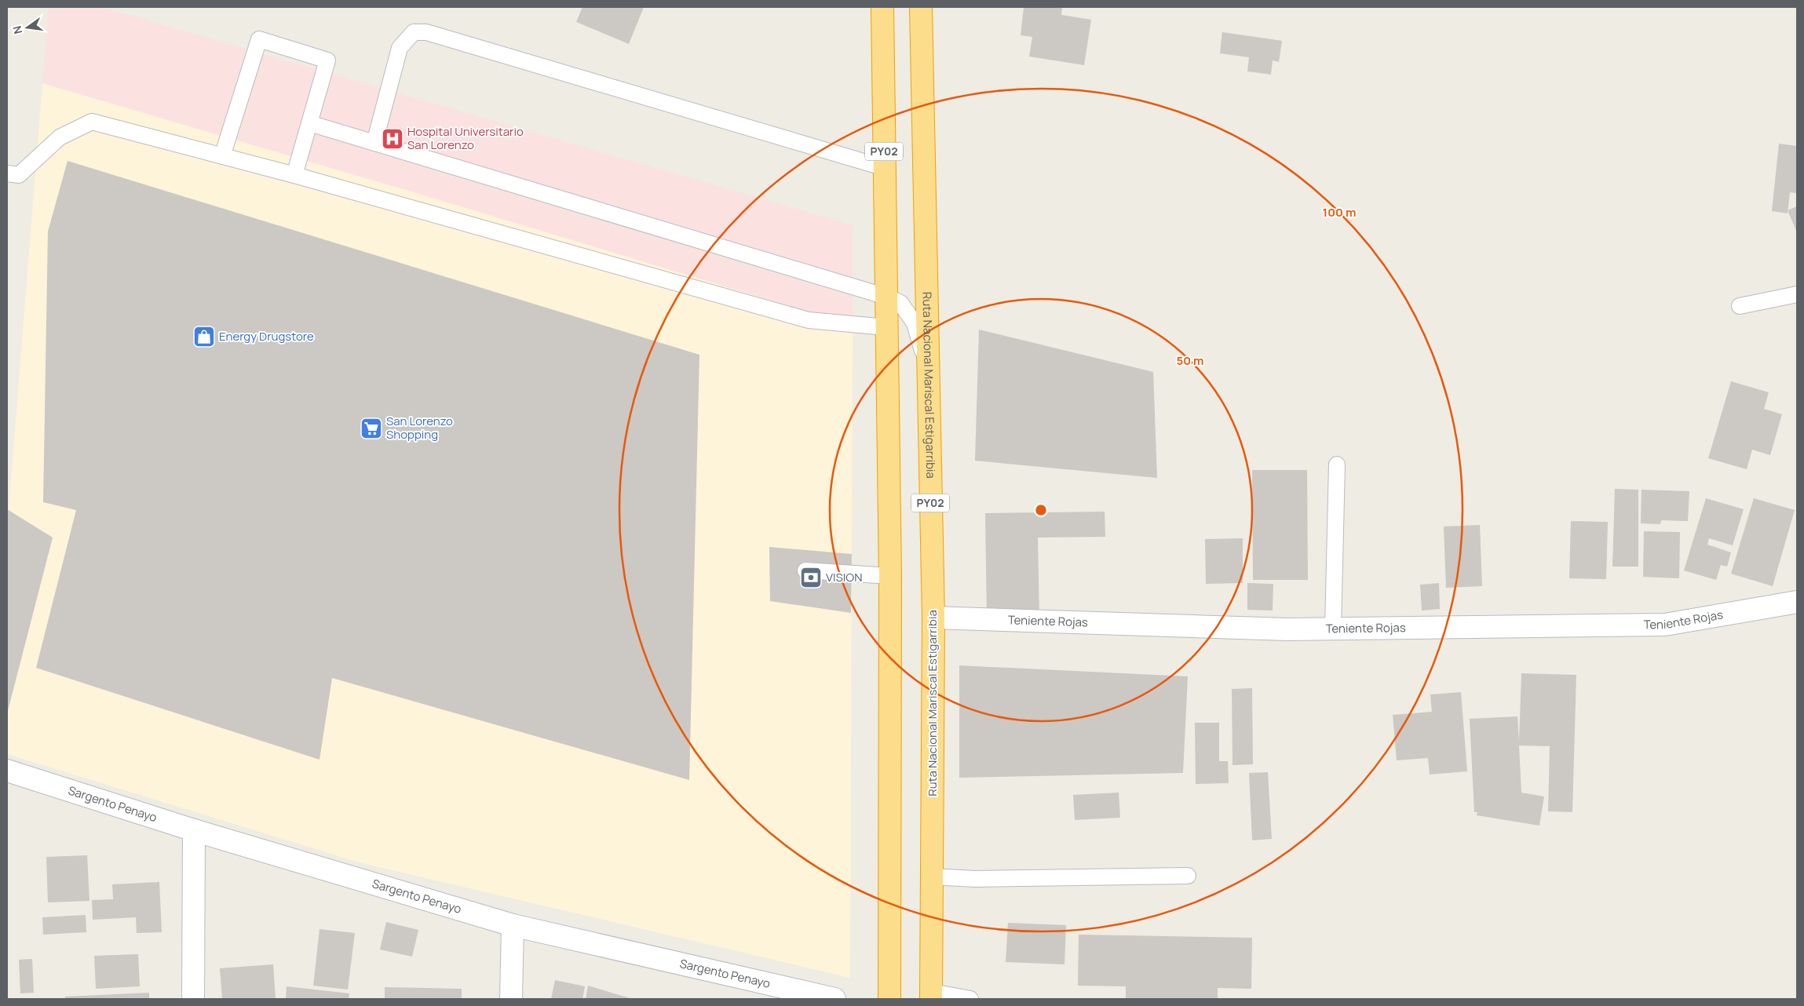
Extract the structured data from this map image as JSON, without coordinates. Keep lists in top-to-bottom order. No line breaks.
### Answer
{"streets":{"highway":["PY02","Ruta Nacional Mariscal Estigarribia"],"street":["Teniente Rojas","Sargento Penayo"]},"crossings":[["Ruta Nacional Mariscal Estigarribia","Teniente Rojas"]],"places":{"hospital":["Hospital Universitario San Lorenzo"],"shop":["Energy Drugstore"],"supermarket":["San Lorenzo Shopping"],"bank":["VISION"]},"north":"left","rings":["100 m","50 m"]}
